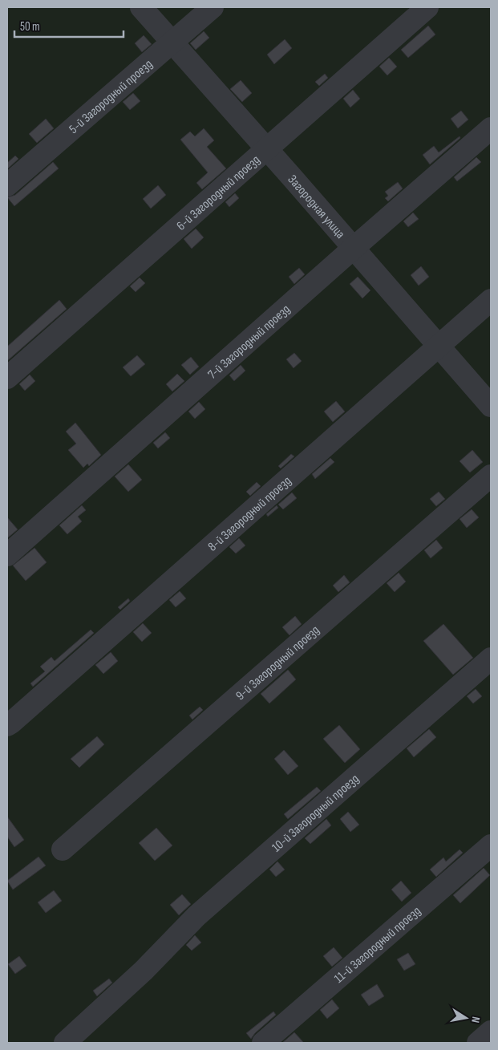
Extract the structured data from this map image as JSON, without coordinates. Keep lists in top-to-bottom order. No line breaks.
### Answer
{"streets":{"street":["5-й Загородный проезд","6-й Загородный проезд","Загородная улица","7-й Загородный проезд","8-й Загородный проезд","9-й Загородный проезд","10-й Загородный проезд","11-й Загородный проезд"]},"crossings":[["5-й Загородный проезд","Загородная улица"],["6-й Загородный проезд","Загородная улица"],["Загородная улица","7-й Загородный проезд"],["Загородная улица","8-й Загородный проезд"]],"scale_bar":"50 m","north":"right"}
